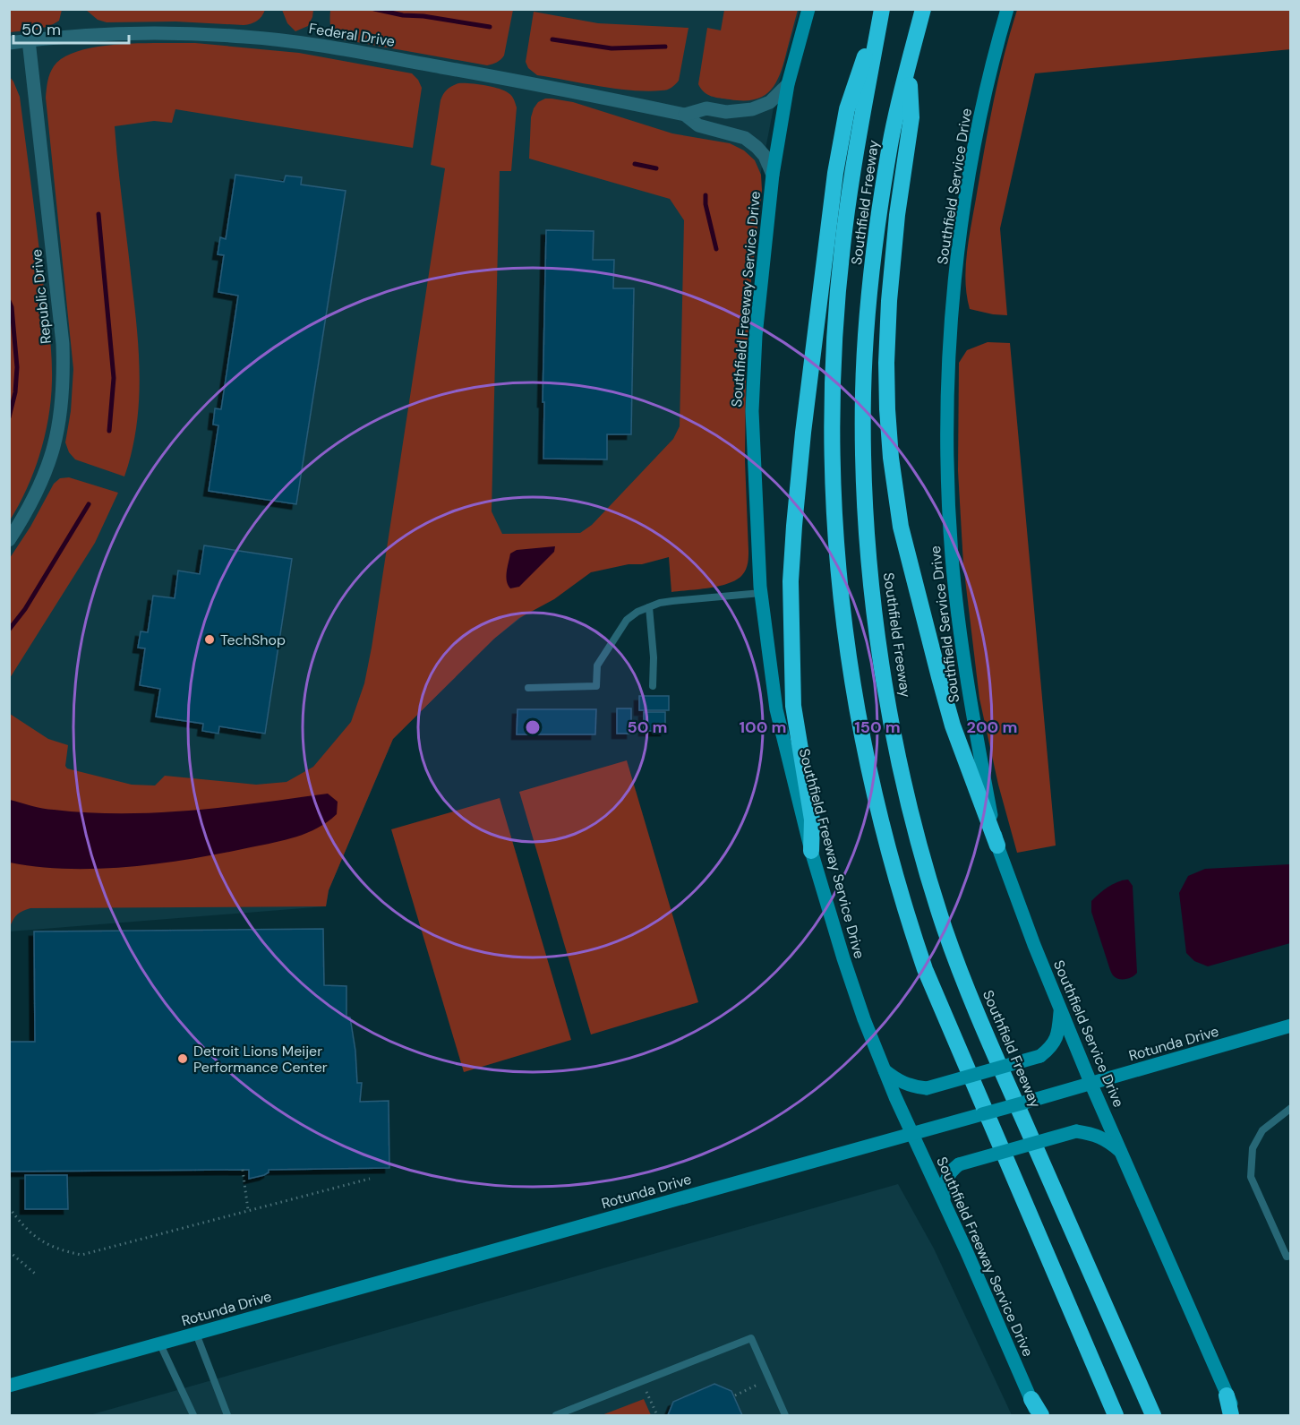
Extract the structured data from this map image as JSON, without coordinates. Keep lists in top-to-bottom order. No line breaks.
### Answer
{"streets":{"highway":["Southfield Freeway"],"main road":["Southfield Service Drive","Southfield Freeway Service Drive","Rotunda Drive"],"street":["Federal Drive","Republic Drive"]},"crossings":[["Federal Drive","Republic Drive"],["Federal Drive","Southfield Freeway Service Drive"],["Southfield Service Drive","Rotunda Drive"],["Southfield Freeway Service Drive","Rotunda Drive"]],"places":["TechShop","Detroit Lions Meijer Performance Center"],"scale_bar":"50 m","rings":["50 m","100 m","150 m","200 m"]}
